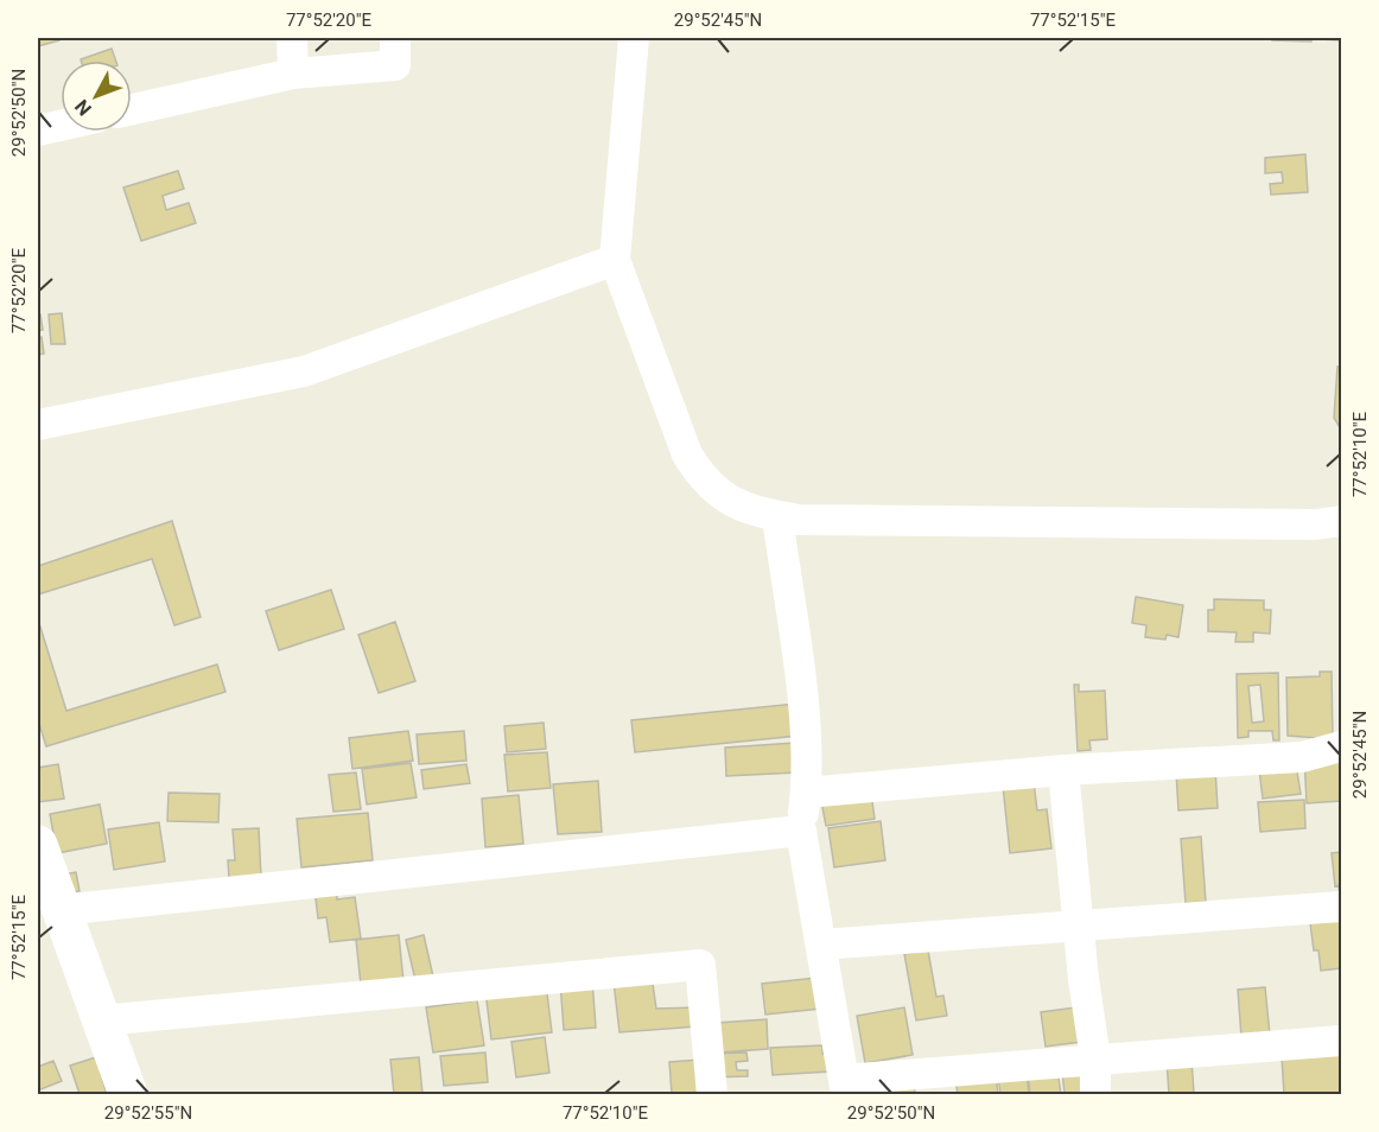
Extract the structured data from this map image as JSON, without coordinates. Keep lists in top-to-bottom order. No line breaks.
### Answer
{"north":"bottom left","coordinates":["77°52'20\"E","29°52'45\"N","77°52'15\"E","29°52'50\"N","77°52'10\"E","29°52'55\"N"]}
